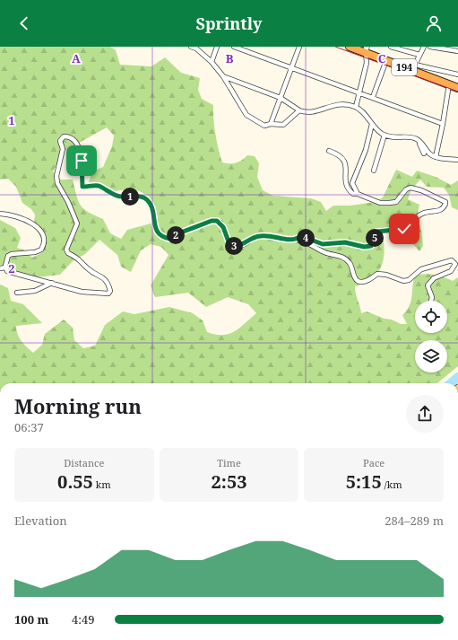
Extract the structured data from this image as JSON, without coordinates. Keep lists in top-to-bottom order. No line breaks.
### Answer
{"streets":{"highway":["194"]},"page":{"header":"Sprintly","pins":["1","2","4","5","3"],"heading":["Morning run","06:37"],"stats":[["Distance","0.55 km"],["Time","2:53"],["Pace","5:15 /km"]],"chart":["Elevation","284–289 m"],"list":[{"name":"100 m","note":"4:49"}]},"grid":{"columns":["A","B","C"],"rows":["1","2"]}}
